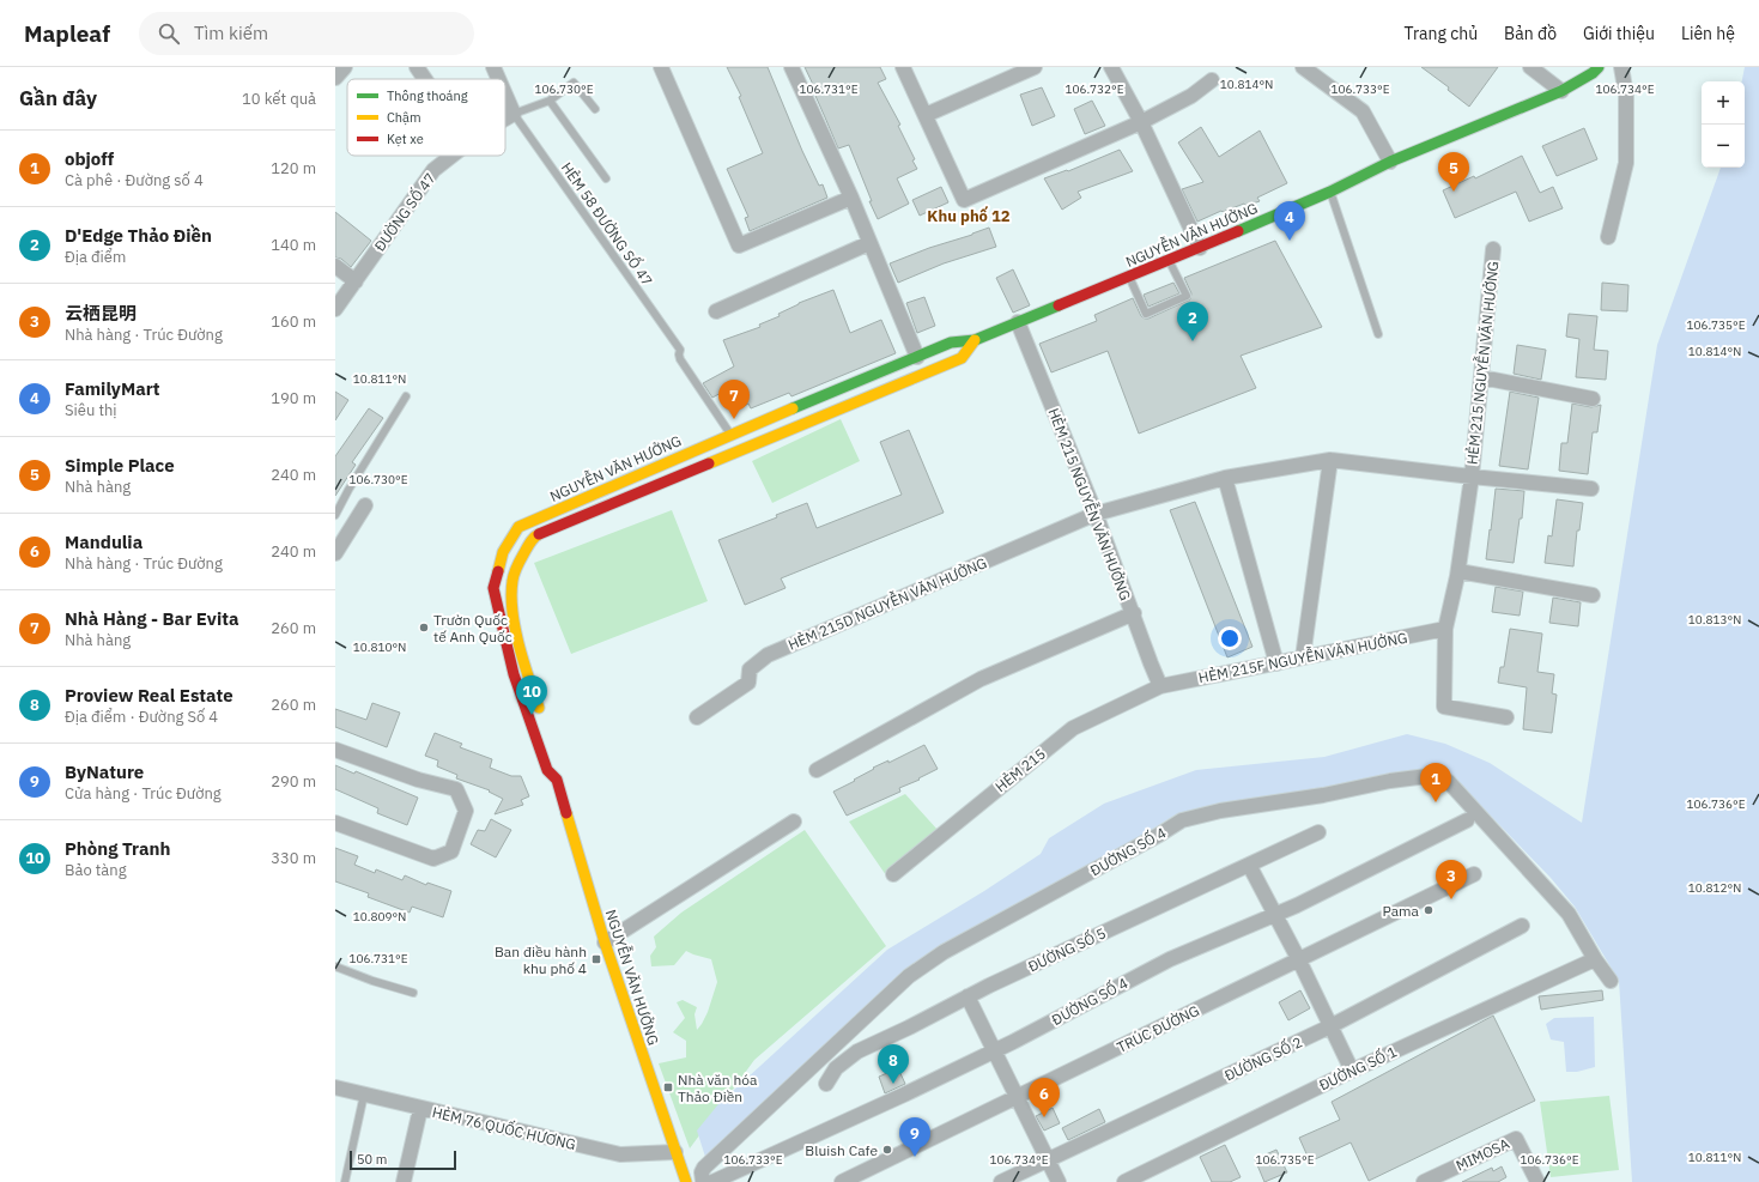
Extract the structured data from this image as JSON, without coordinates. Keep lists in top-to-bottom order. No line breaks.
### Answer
{"streets":{"main road":["NGUYỄN VĂN HƯỞNG"],"street":["ĐƯỜNG SỐ 47","HẺM 215 NGUYỄN VĂN HƯỞNG","HẺM 215D NGUYỄN VĂN HƯỞNG","HẺM 215F NGUYỄN VĂN HƯỞNG","HẺM 215","ĐƯỜNG SỐ 4","ĐƯỜNG SỐ 5","TRÚC ĐƯỜNG","ĐƯỜNG SỐ 2","ĐƯỜNG SỐ 1","HẺM 76 QUỐC HƯƠNG","MIMOSA"],"lane":["HẺM 58 ĐƯỜNG SỐ 47"]},"crossings":[["ĐƯỜNG SỐ 47","HẺM 58 ĐƯỜNG SỐ 47"],["HẺM 58 ĐƯỜNG SỐ 47","NGUYỄN VĂN HƯỞNG"],["NGUYỄN VĂN HƯỞNG","HẺM 215 NGUYỄN VĂN HƯỞNG"],["NGUYỄN VĂN HƯỞNG","HẺM 76 QUỐC HƯƠNG"],["HẺM 215 NGUYỄN VĂN HƯỞNG","HẺM 215D NGUYỄN VĂN HƯỞNG"],["HẺM 215 NGUYỄN VĂN HƯỞNG","HẺM 215F NGUYỄN VĂN HƯỞNG"],["HẺM 215 NGUYỄN VĂN HƯỞNG","HẺM 215"],["HẺM 215F NGUYỄN VĂN HƯỞNG","HẺM 215"]],"districts":["Khu phố 12"],"places":{"other":["Trườn Quốc tế Anh Quốc","Pama","Bluish Cafe"],"transit":["Ban điều hành khu phố 4","Nhà văn hóa Thảo Điền"]},"legend":["Thông thoáng","Chậm","Kẹt xe"],"scale_bar":"50 m","page":{"header":"Mapleaf","search":"Tìm kiếm","nav":["Trang chủ","Bản đồ","Giới thiệu","Liên hệ"],"heading":["Gần đây","10 kết quả"],"map_buttons":["+","−"],"list":[{"mark":"1","name":"objoff","note":"Cà phê · Đường số 4","value":"120 m"},{"mark":"2","name":"D'Edge Thảo Điền","note":"Địa điểm","value":"140 m"},{"mark":"3","name":"云栖昆明","note":"Nhà hàng · Trúc Đường","value":"160 m"},{"mark":"4","name":"FamilyMart","note":"Siêu thị","value":"190 m"},{"mark":"5","name":"Simple Place","note":"Nhà hàng","value":"240 m"},{"mark":"6","name":"Mandulia","note":"Nhà hàng · Trúc Đường","value":"240 m"},{"mark":"7","name":"Nhà Hàng - Bar Evita","note":"Nhà hàng","value":"260 m"},{"mark":"8","name":"Proview Real Estate","note":"Địa điểm · Đường Số 4","value":"260 m"},{"mark":"9","name":"ByNature","note":"Cửa hàng · Trúc Đường","value":"290 m"},{"mark":"10","name":"Phòng Tranh","note":"Bảo tàng","value":"330 m"}],"pins":["5","4","2","7","10","1","3","8","6","9"],"scale":"50 m"},"coordinates":["10.814°N","106.730°E","106.731°E","106.732°E","106.733°E","106.734°E","106.735°E","10.811°N","10.813°N","10.810°N","106.736°E","10.812°N","10.809°N"]}
